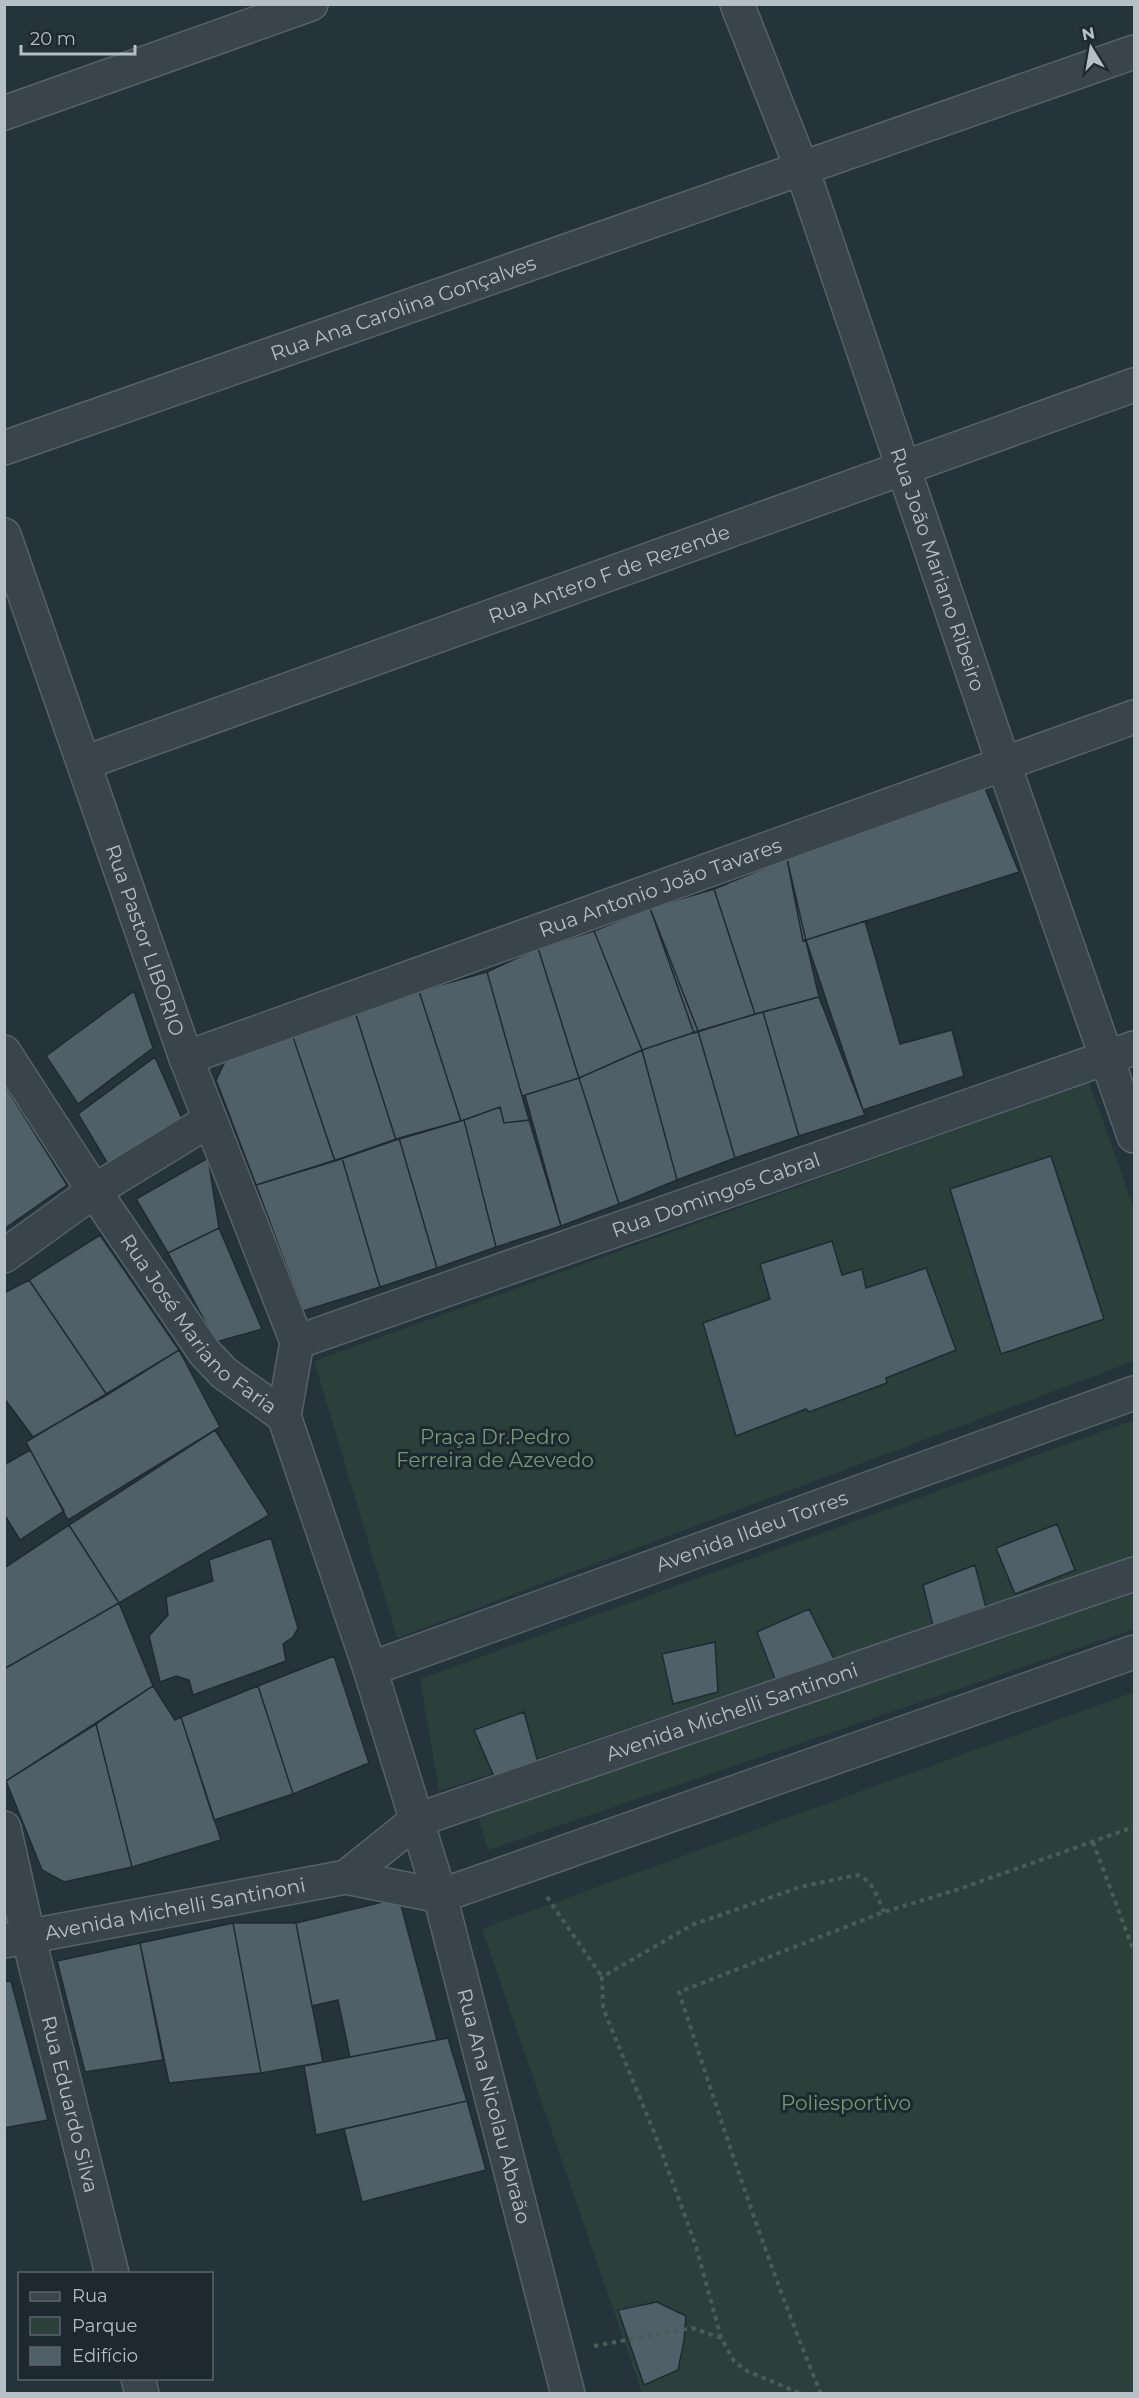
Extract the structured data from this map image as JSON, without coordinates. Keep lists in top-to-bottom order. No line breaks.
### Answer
{"streets":{"street":["Rua Ana Carolina Gonçalves","Rua João Mariano Ribeiro","Rua Antero F de Rezende","Rua Antonio João Tavares","Rua Pastor LIBORIO","Rua Domingos Cabral","Rua José Mariano Faria","Avenida Ildeu Torres","Avenida Michelli Santinoni","Rua Eduardo Silva","Rua Ana Nicolau Abraão"]},"crossings":[["Rua Ana Carolina Gonçalves","Rua João Mariano Ribeiro"],["Rua João Mariano Ribeiro","Rua Antero F de Rezende"],["Rua João Mariano Ribeiro","Rua Antonio João Tavares"],["Rua João Mariano Ribeiro","Rua Domingos Cabral"],["Rua Antero F de Rezende","Rua Pastor LIBORIO"],["Rua Antonio João Tavares","Rua Pastor LIBORIO"],["Rua Pastor LIBORIO","Rua Domingos Cabral"],["Rua José Mariano Faria","Avenida Ildeu Torres"],["Rua José Mariano Faria","Avenida Michelli Santinoni"],["Rua José Mariano Faria","Rua Ana Nicolau Abraão"],["Avenida Michelli Santinoni","Rua Eduardo Silva"],["Avenida Michelli Santinoni","Rua Ana Nicolau Abraão"]],"parks":["Praça Dr.Pedro Ferreira de Azevedo","Poliesportivo"],"legend":["Rua","Parque","Edifício"],"scale_bar":"20 m","north":"top"}
